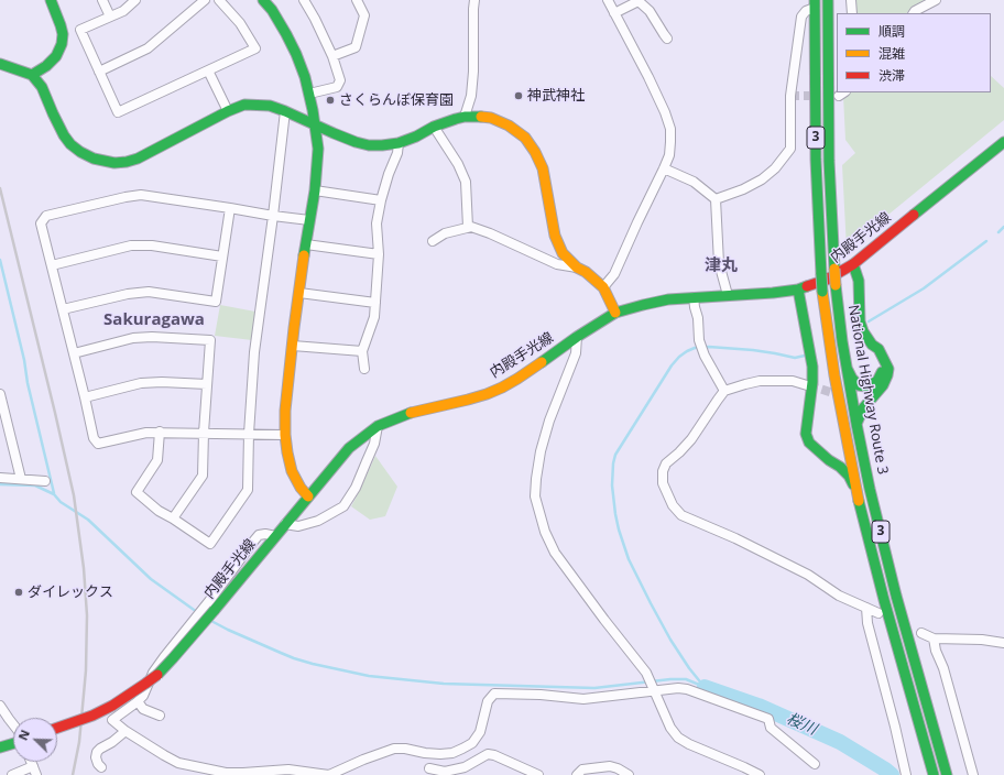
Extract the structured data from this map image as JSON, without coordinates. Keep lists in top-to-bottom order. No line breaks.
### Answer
{"streets":{"main road":["3","内殿手光線","National Highway Route 3"]},"districts":["津丸","Sakuragawa"],"water":["桜川"],"places":["神武神社","さくらんぼ保育園","ダイレックス"],"legend":["順調","混雑","渋滞"],"north":"top left"}
